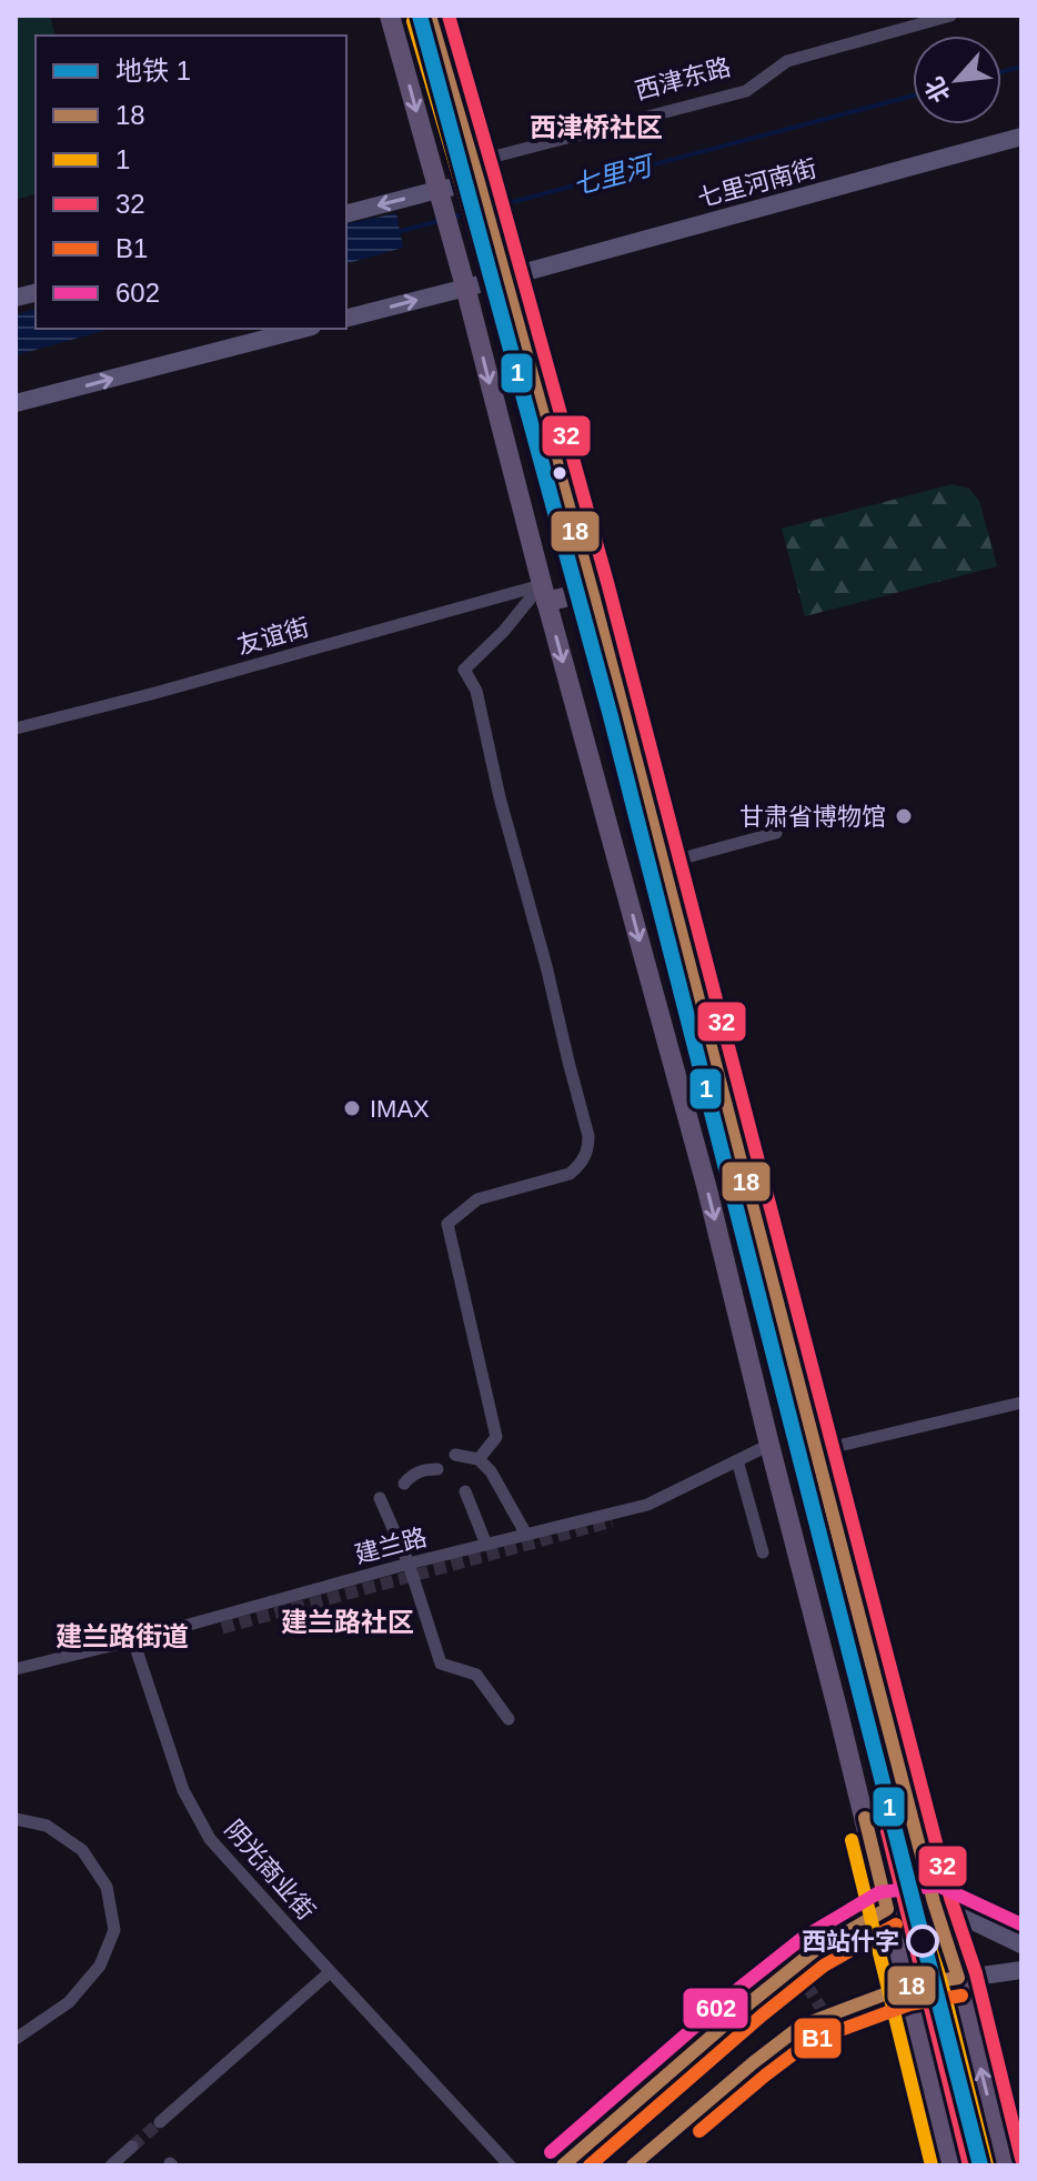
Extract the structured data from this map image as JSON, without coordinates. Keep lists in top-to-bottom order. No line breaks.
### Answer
{"streets":{"street":["西津东路","七里河南街","友谊街","建兰路","阴光商业街"]},"crossings":[["建兰路","阴光商业街"]],"districts":["西津桥社区","建兰路社区","建兰路街道"],"water":["七里河"],"places":["甘肃省博物馆","IMAX","西站什字"],"lines":["metro line 1","transit line 18","transit line 32","transit line 1","transit line 602","transit line B1"],"legend":["地铁 1","18","1","32","B1","602"],"north":"bottom left"}
